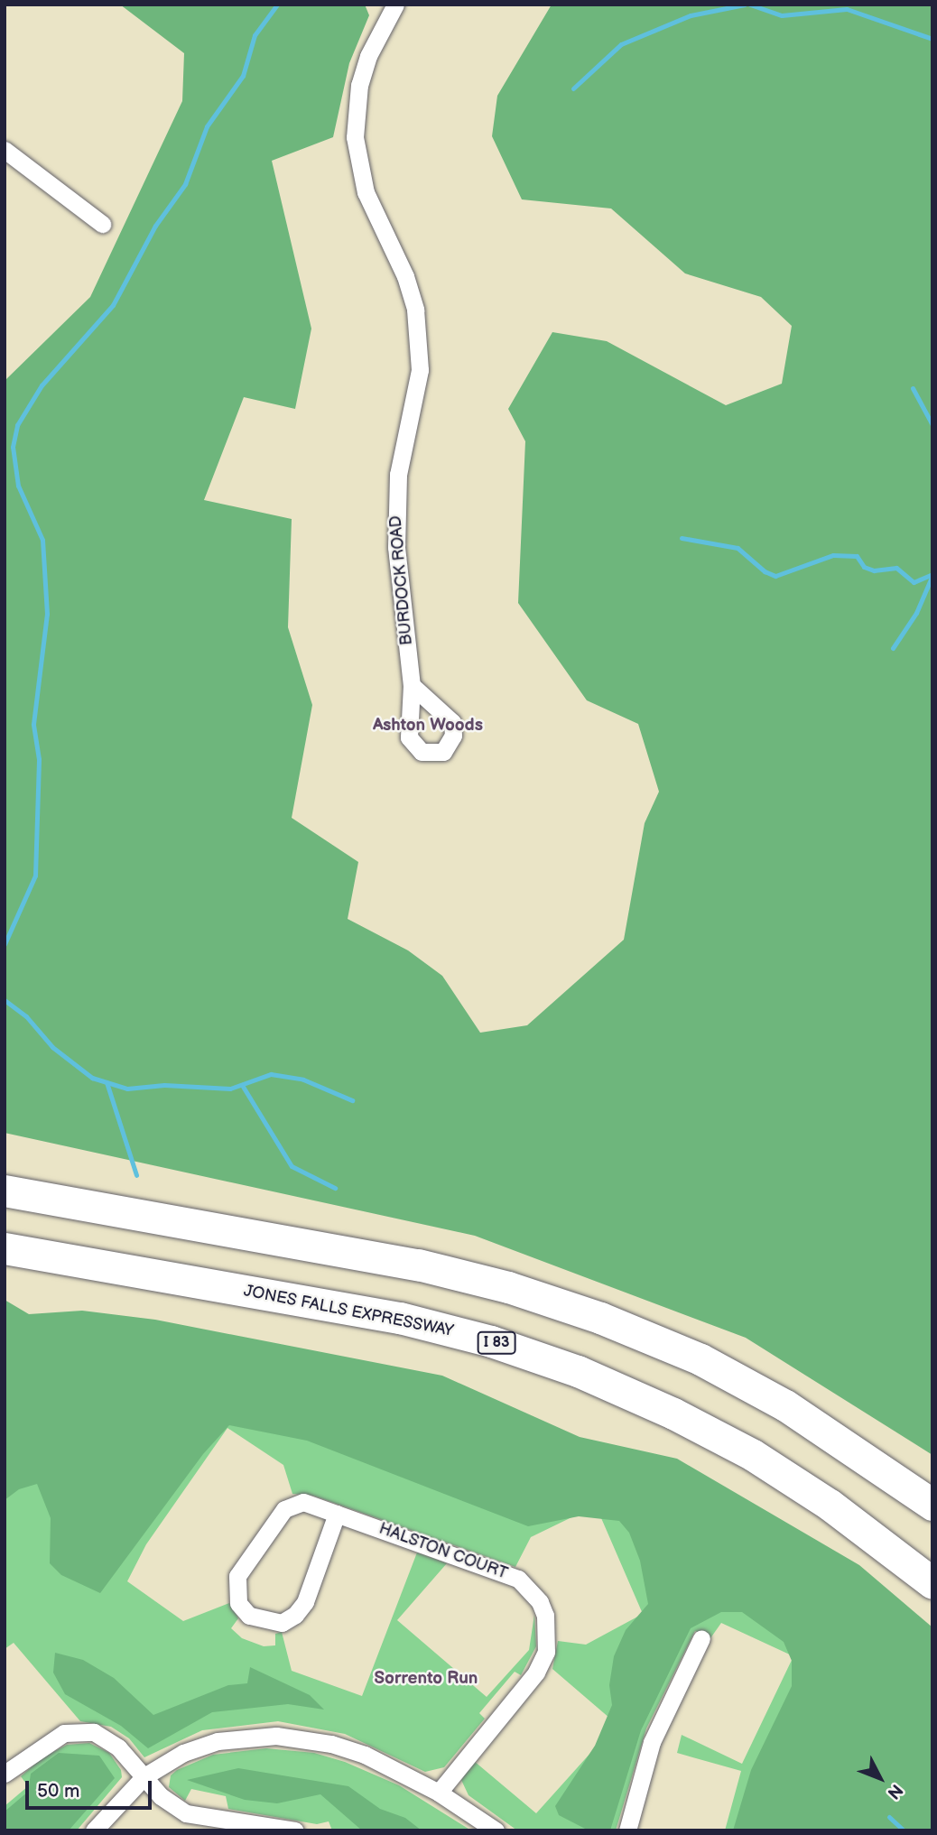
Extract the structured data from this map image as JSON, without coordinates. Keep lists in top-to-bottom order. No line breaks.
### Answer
{"streets":{"highway":["JONES FALLS EXPRESSWAY","I 83"],"street":["BURDOCK ROAD","HALSTON COURT"]},"districts":["Ashton Woods","Sorrento Run"],"scale_bar":"50 m","north":"bottom right"}
